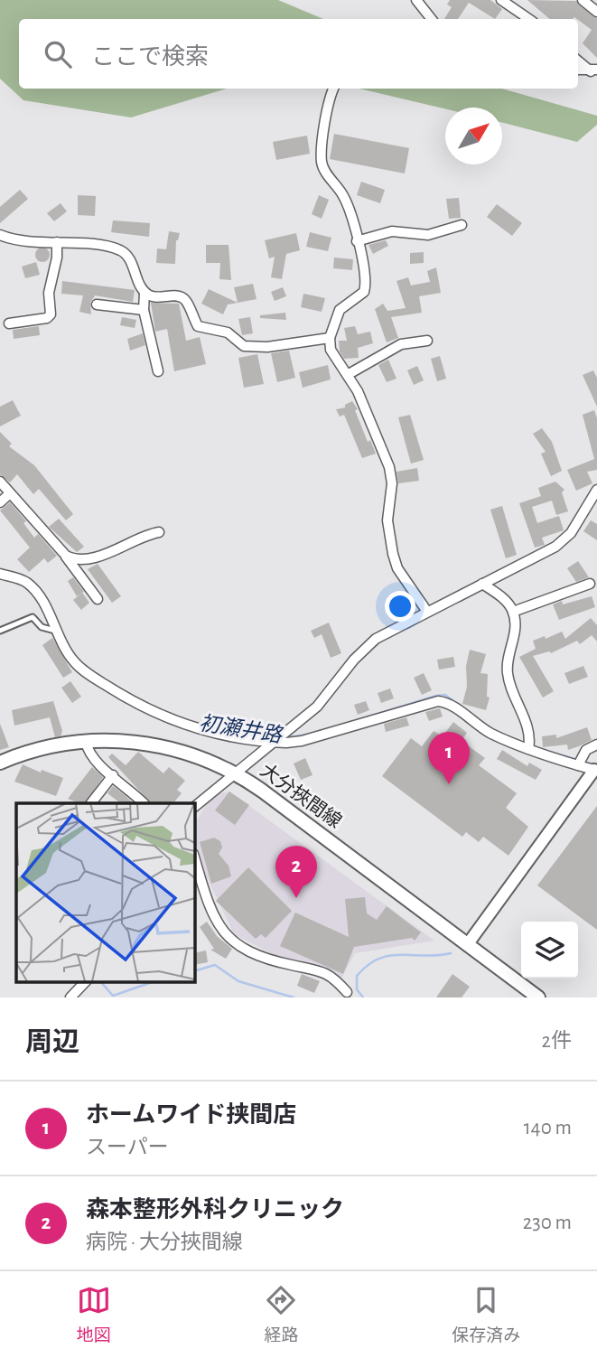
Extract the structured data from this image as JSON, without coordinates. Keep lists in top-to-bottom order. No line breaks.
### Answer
{"streets":{"main road":["大分挾間線"]},"water":["初瀬井路"],"north":"top right","page":{"search":"ここで検索","pins":["1","2"],"heading":["周辺","2件"],"list":[{"mark":"1","name":"ホームワイド挟間店","note":"スーパー","value":"140 m"},{"mark":"2","name":"森本整形外科クリニック","note":"病院 · 大分挾間線","value":"230 m"}],"nav":["地図","経路","保存済み"]}}
